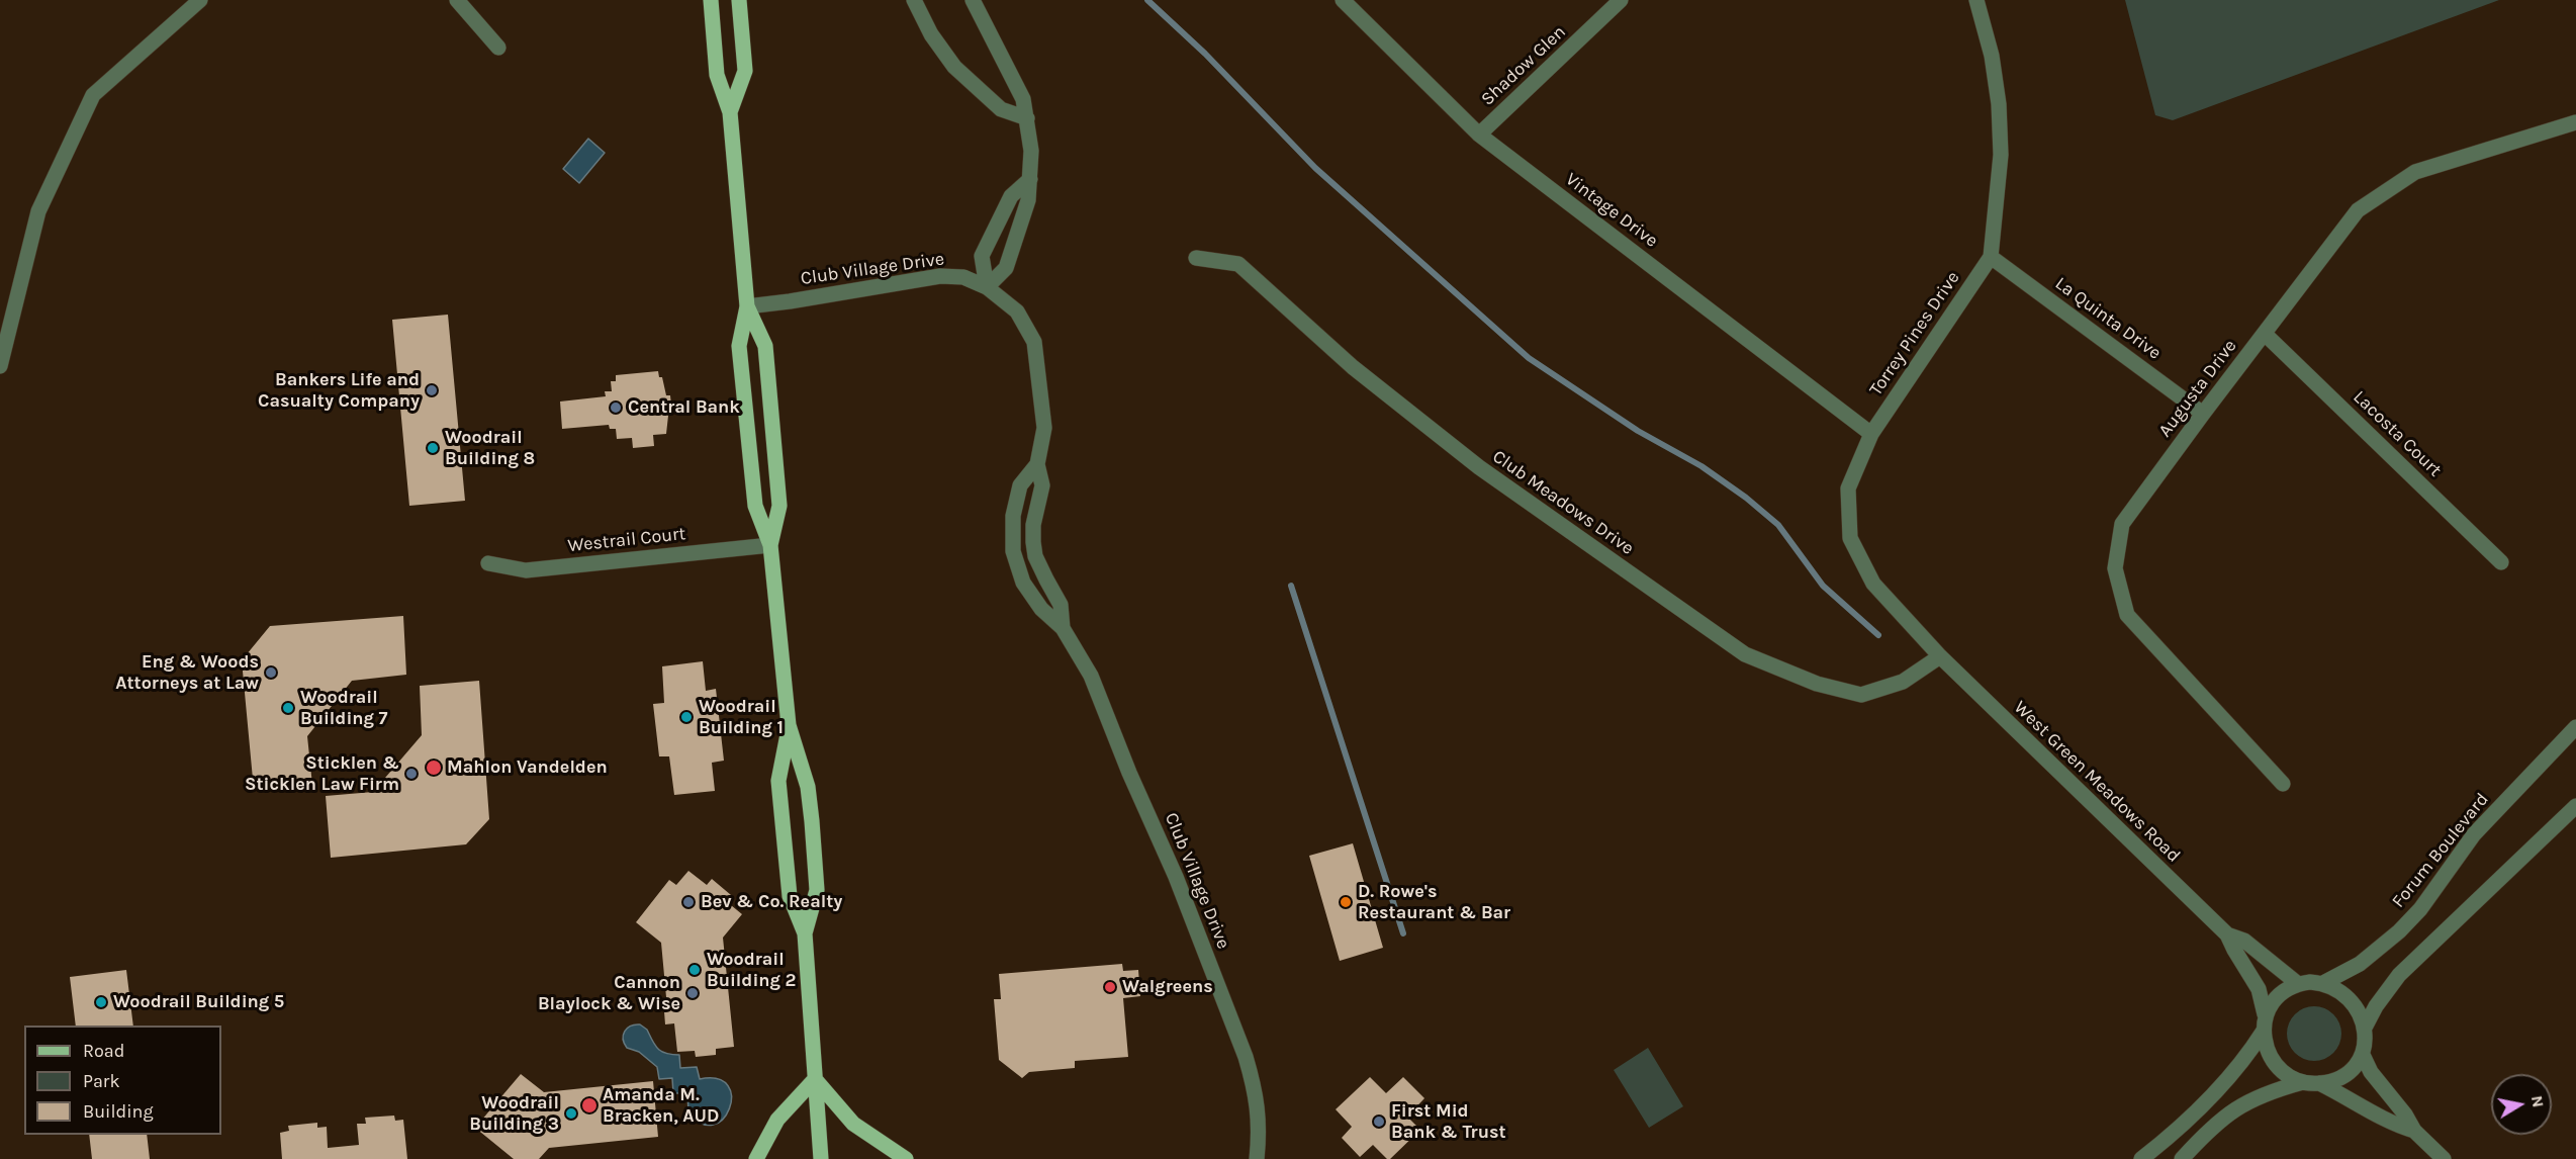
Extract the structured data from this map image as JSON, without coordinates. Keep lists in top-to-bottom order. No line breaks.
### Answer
{"streets":{"street":["Shadow Glen","Vintage Drive","Club Village Drive","La Quinta Drive","Torrey Pines Drive","Augusta Drive","Lacosta Court","Club Meadows Drive","Westrail Court","West Green Meadows Road","Forum Boulevard"]},"crossings":[["Shadow Glen","Vintage Drive"],["Vintage Drive","Torrey Pines Drive"],["La Quinta Drive","Torrey Pines Drive"],["La Quinta Drive","Augusta Drive"],["Torrey Pines Drive","Club Meadows Drive"],["Torrey Pines Drive","West Green Meadows Road"],["Augusta Drive","Lacosta Court"],["Club Meadows Drive","West Green Meadows Road"],["West Green Meadows Road","Forum Boulevard"]],"places":["Bankers Life and Casualty Company","Central Bank","Woodrail Building 8","Eng & Woods Attorneys at Law","Woodrail Building 7","Woodrail Building 1","Mahlon Vandelden","Sticklen & Sticklen Law Firm","Bev & Co. Realty","D. Rowe's Restaurant & Bar","Woodrail Building 2","Walgreens","Cannon Blaylock & Wise","Woodrail Building 5","Amanda M. Bracken, AUD","Woodrail Building 3","First Mid Bank & Trust"],"legend":["Road","Park","Building"],"north":"right"}
